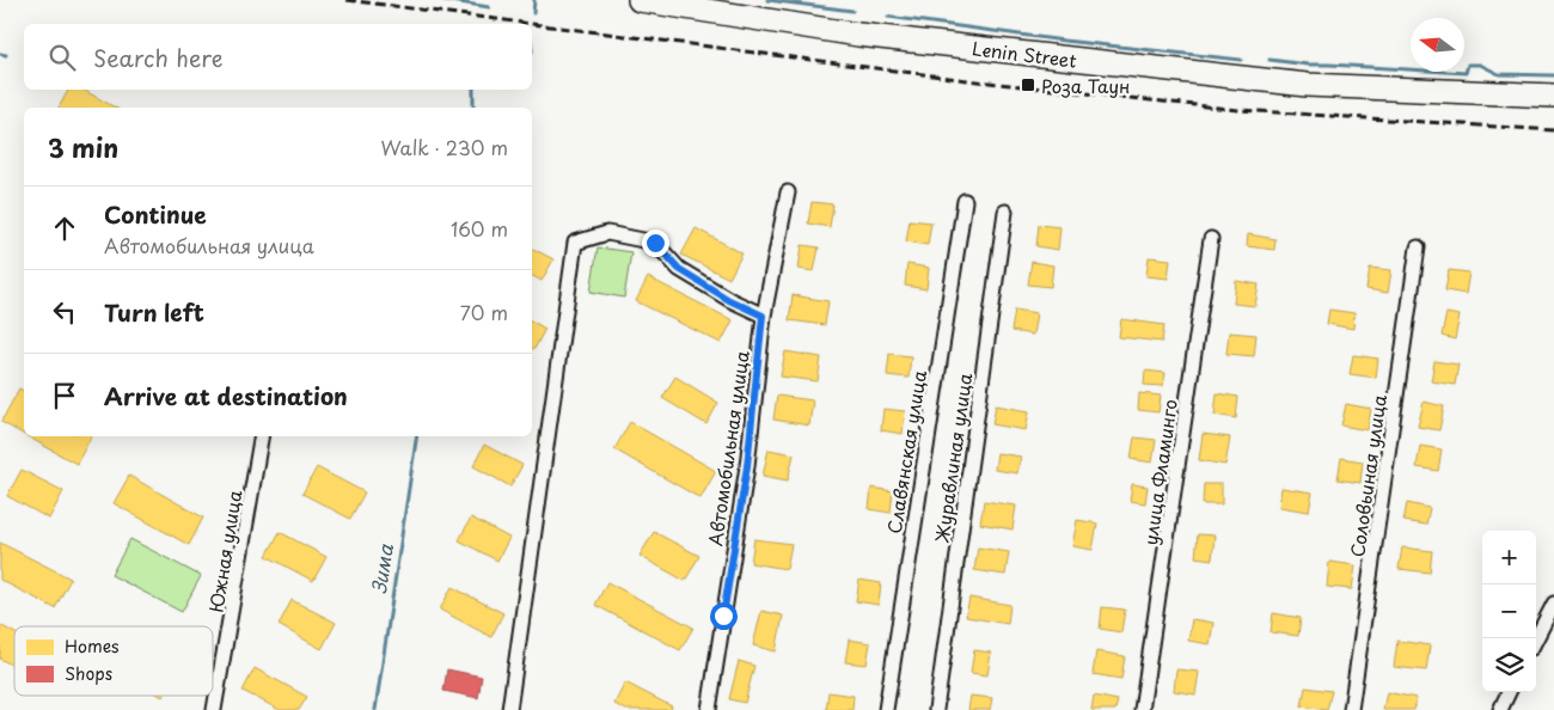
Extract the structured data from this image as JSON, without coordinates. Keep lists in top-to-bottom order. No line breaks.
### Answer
{"streets":{"main road":["Lenin Street"],"street":["Автомобильная улица","Славянская улица","Журавлиная улица","улица Фламинго","Соловьиная улица","Южная улица"]},"water":["Зима"],"places":{"transit":["Роза Таун"]},"legend":["Homes","Shops"],"north":"left","page":{"search":"Search here","heading":["3 min","Walk · 230 m"],"list":[["Continue","Автомобильная улица","160 m"],["Turn left","70 m"],"Arrive at destination"],"map_buttons":["+","−"]}}
